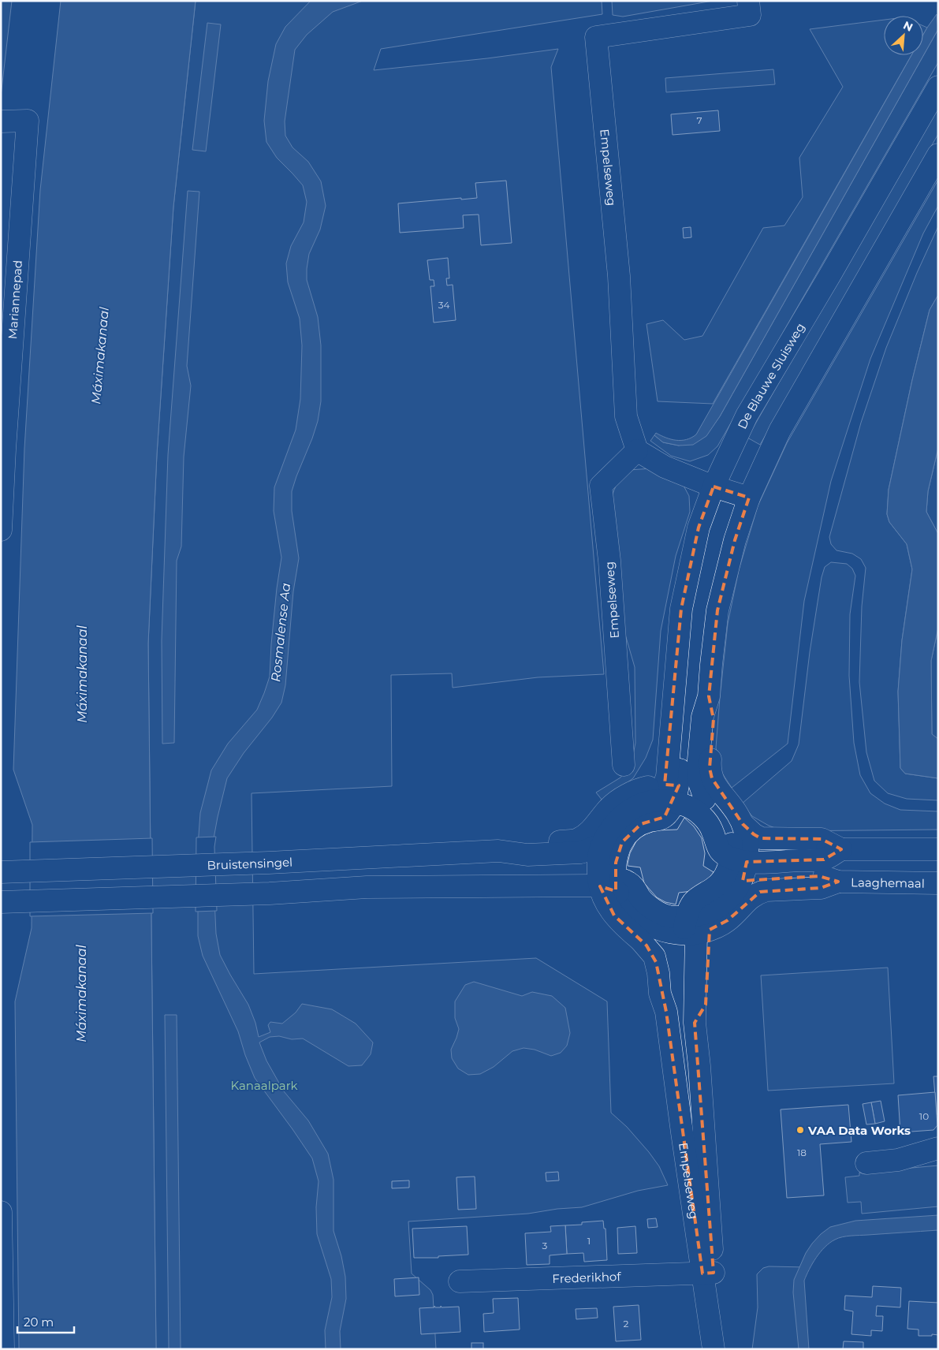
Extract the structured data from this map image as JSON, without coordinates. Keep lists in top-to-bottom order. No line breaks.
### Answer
{"streets":{"main road":["Empelseweg","Mariannepad","De Blauwe Sluisweg","Bruistensingel","Laaghemaal","Frederikhof"]},"crossings":[["Empelseweg","Frederikhof"],["De Blauwe Sluisweg","Bruistensingel"]],"water":["Máximakanaal","Rosmalense Aa"],"parks":["Kanaalpark"],"places":["VAA Data Works"],"house_numbers":["7","34","10","18","1","3","2"],"scale_bar":"20 m","north":"top right"}
